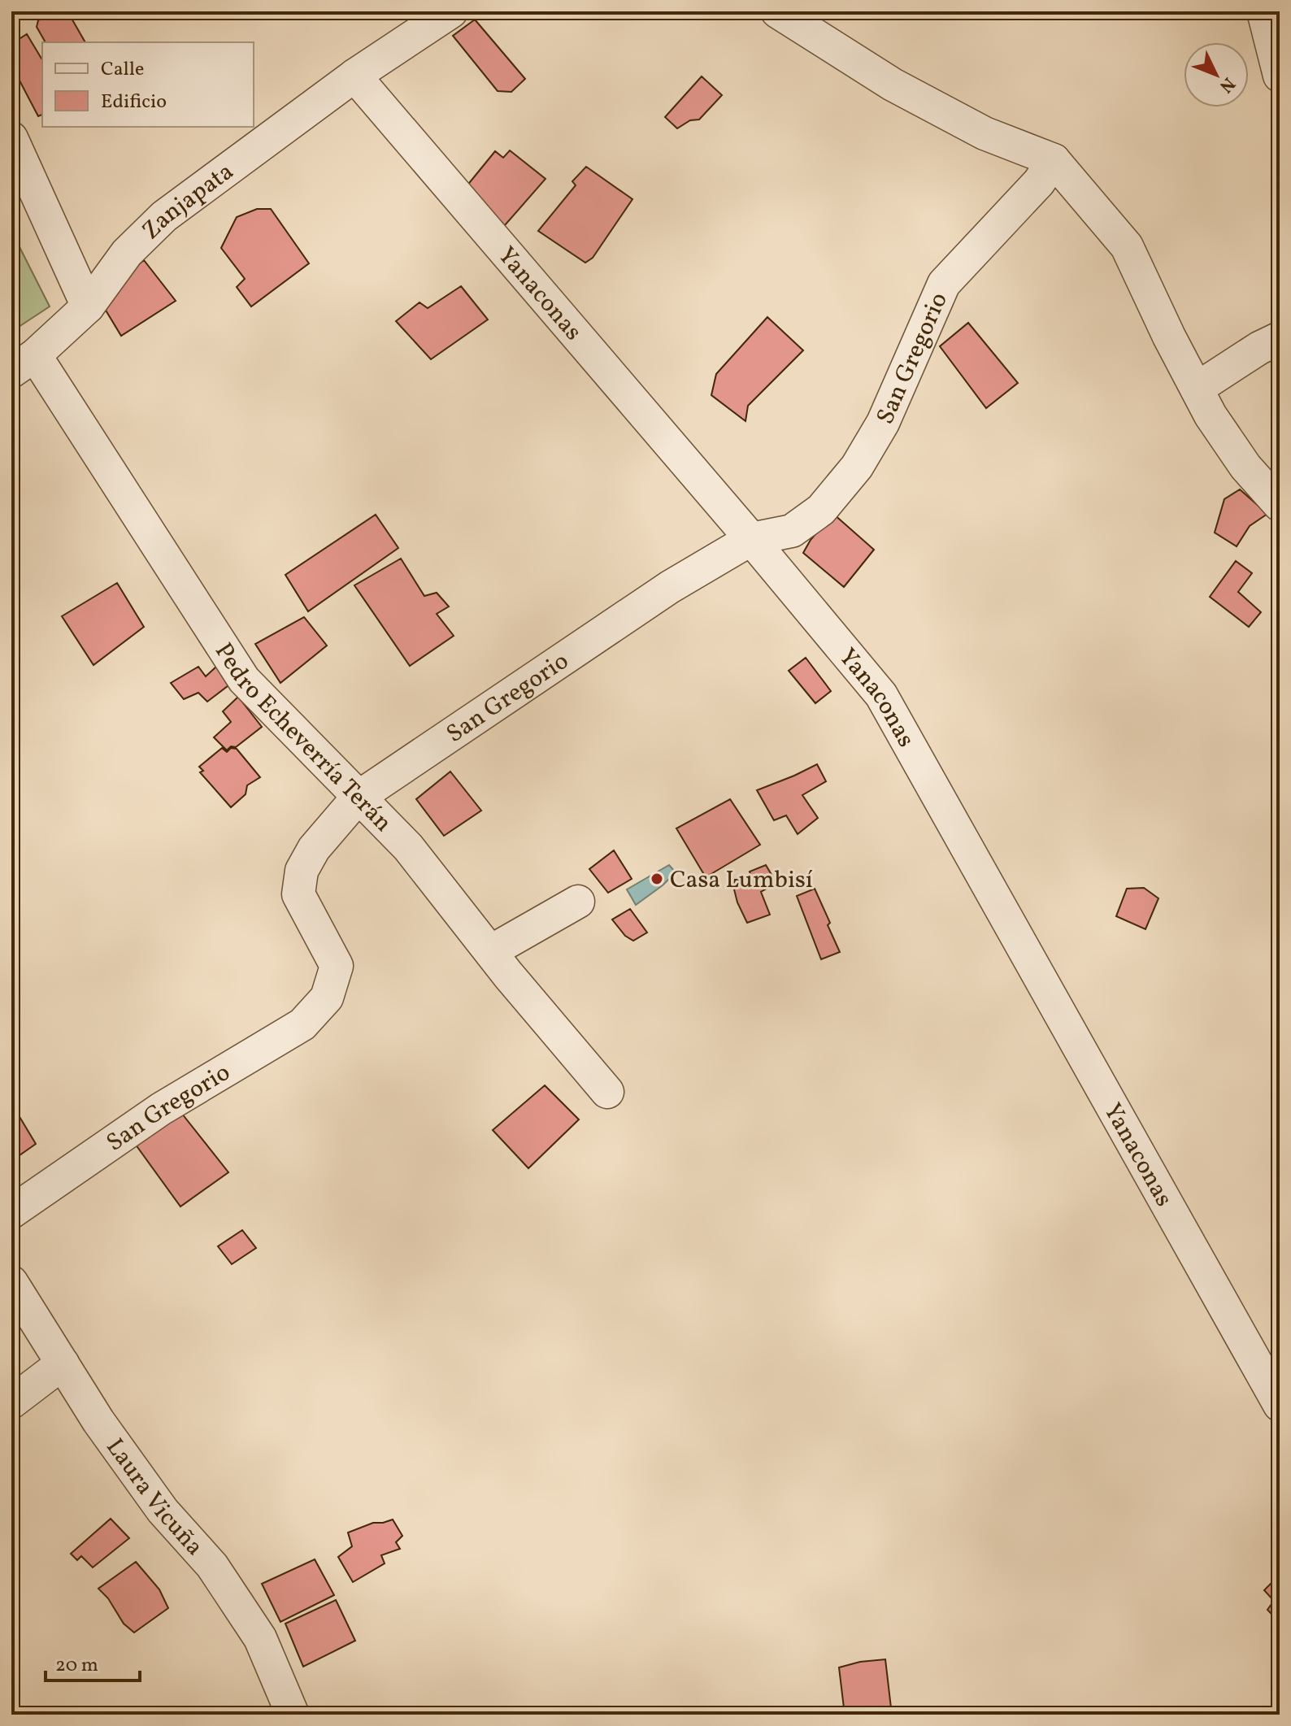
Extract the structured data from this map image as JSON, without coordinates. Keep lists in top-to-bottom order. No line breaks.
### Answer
{"streets":{"street":["Zanjapata","Yanaconas","San Gregorio","Pedro Echeverría Terán","Laura Vicuña"]},"crossings":[["Zanjapata","Yanaconas"],["Zanjapata","Pedro Echeverría Terán"],["Yanaconas","San Gregorio"],["San Gregorio","Pedro Echeverría Terán"]],"places":["Casa Lumbisí"],"legend":["Calle","Edificio"],"scale_bar":"20 m","north":"bottom right"}
